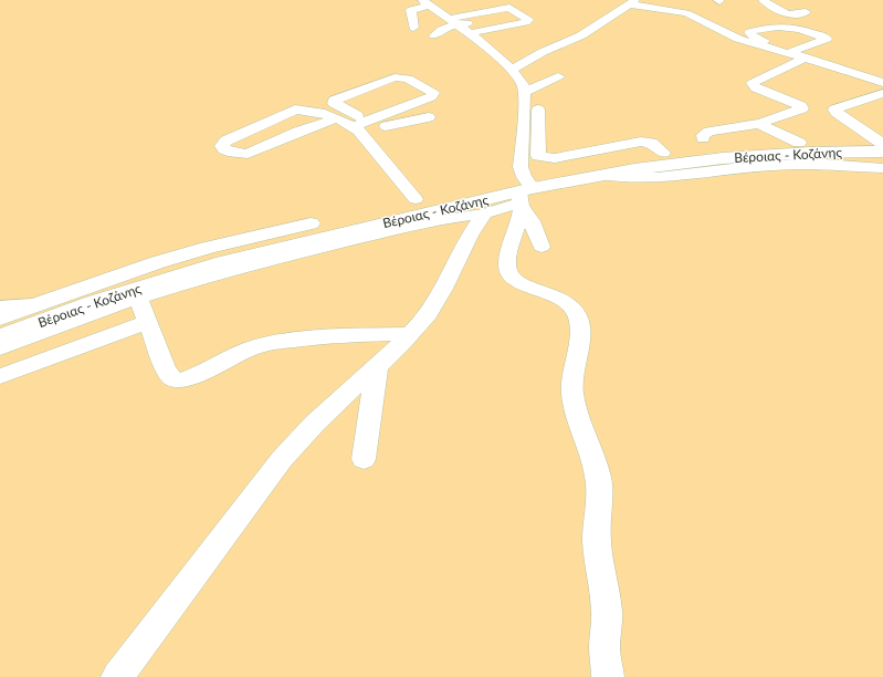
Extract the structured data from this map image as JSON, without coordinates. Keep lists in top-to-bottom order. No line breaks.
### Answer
{"streets":{"main road":["Βέροιας - Κοζάνης"]}}
